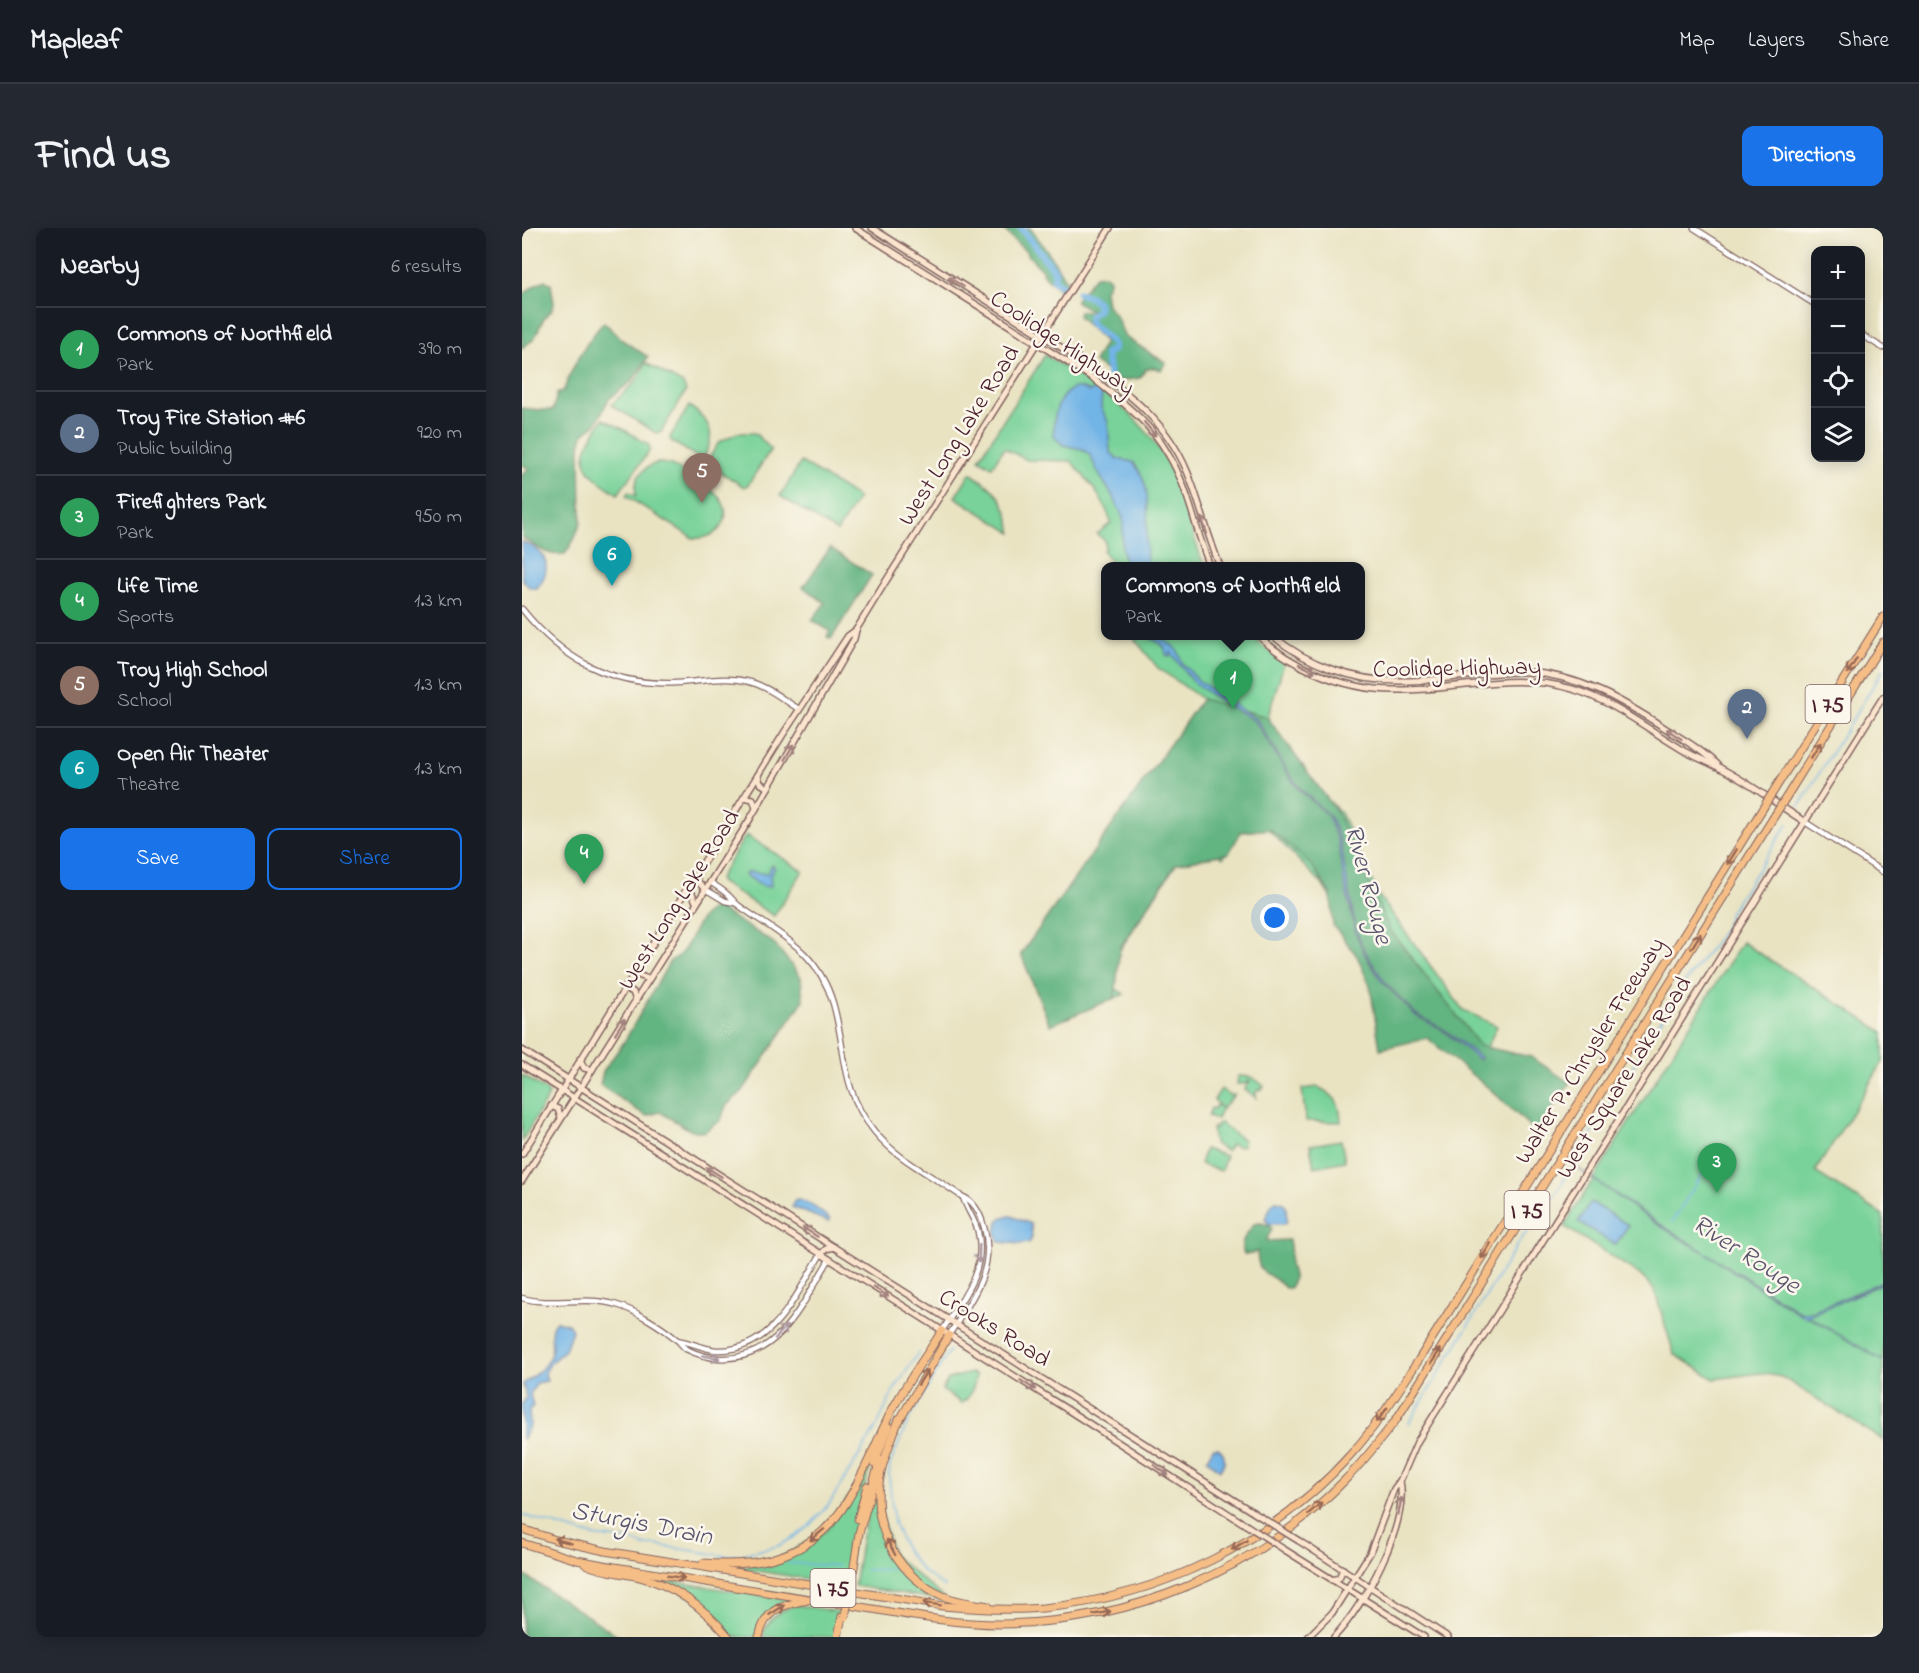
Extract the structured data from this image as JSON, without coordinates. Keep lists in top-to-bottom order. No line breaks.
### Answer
{"streets":{"highway":["I 75","Walter P. Chrysler Freeway"],"main road":["Coolidge Highway","West Long Lake Road","West Square Lake Road","Crooks Road"]},"crossings":[["Coolidge Highway","West Long Lake Road"],["Coolidge Highway","West Square Lake Road"],["West Long Lake Road","Crooks Road"],["West Square Lake Road","Crooks Road"]],"water":["River Rouge","Sturgis Drain"],"page":{"header":"Mapleaf","nav":["Map","Layers","Share"],"title":"Find us","buttons":["Directions",["Save","Share"]],"heading":["Nearby","6 results"],"map_buttons":["+","−"],"list":[{"mark":"1","name":"Commons of Northfield","note":"Park","value":"390 m"},{"mark":"2","name":"Troy Fire Station #6","note":"Public building","value":"920 m"},{"mark":"3","name":"Firefighters Park","note":"Park","value":"950 m"},{"mark":"4","name":"Life Time","note":"Sports","value":"1.3 km"},{"mark":"5","name":"Troy High School","note":"School","value":"1.3 km"},{"mark":"6","name":"Open Air Theater","note":"Theatre","value":"1.3 km"}],"pins":["5","6","1","2","4","3"],"popup":["Commons of Northfield","Park"]}}
